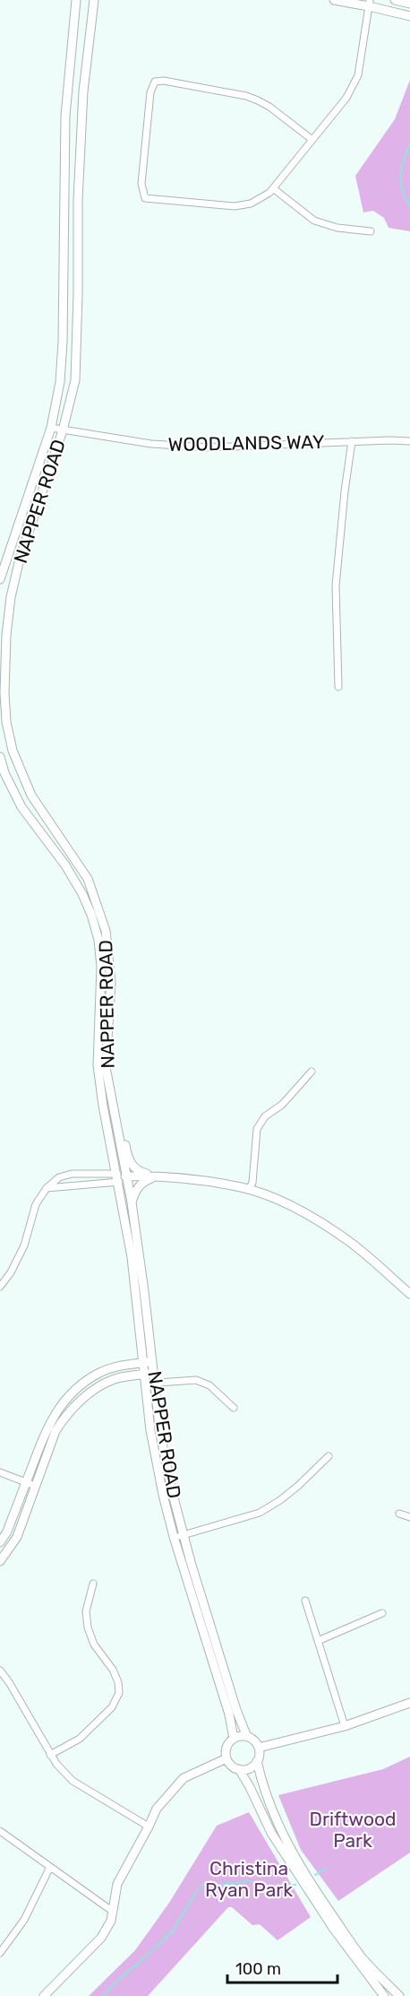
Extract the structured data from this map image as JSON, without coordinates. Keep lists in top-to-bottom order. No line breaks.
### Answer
{"streets":{"main road":["NAPPER ROAD"],"street":["WOODLANDS WAY"]},"crossings":[["WOODLANDS WAY","NAPPER ROAD"]],"parks":["Driftwood Park","Christina Ryan Park"],"scale_bar":"100 m"}
